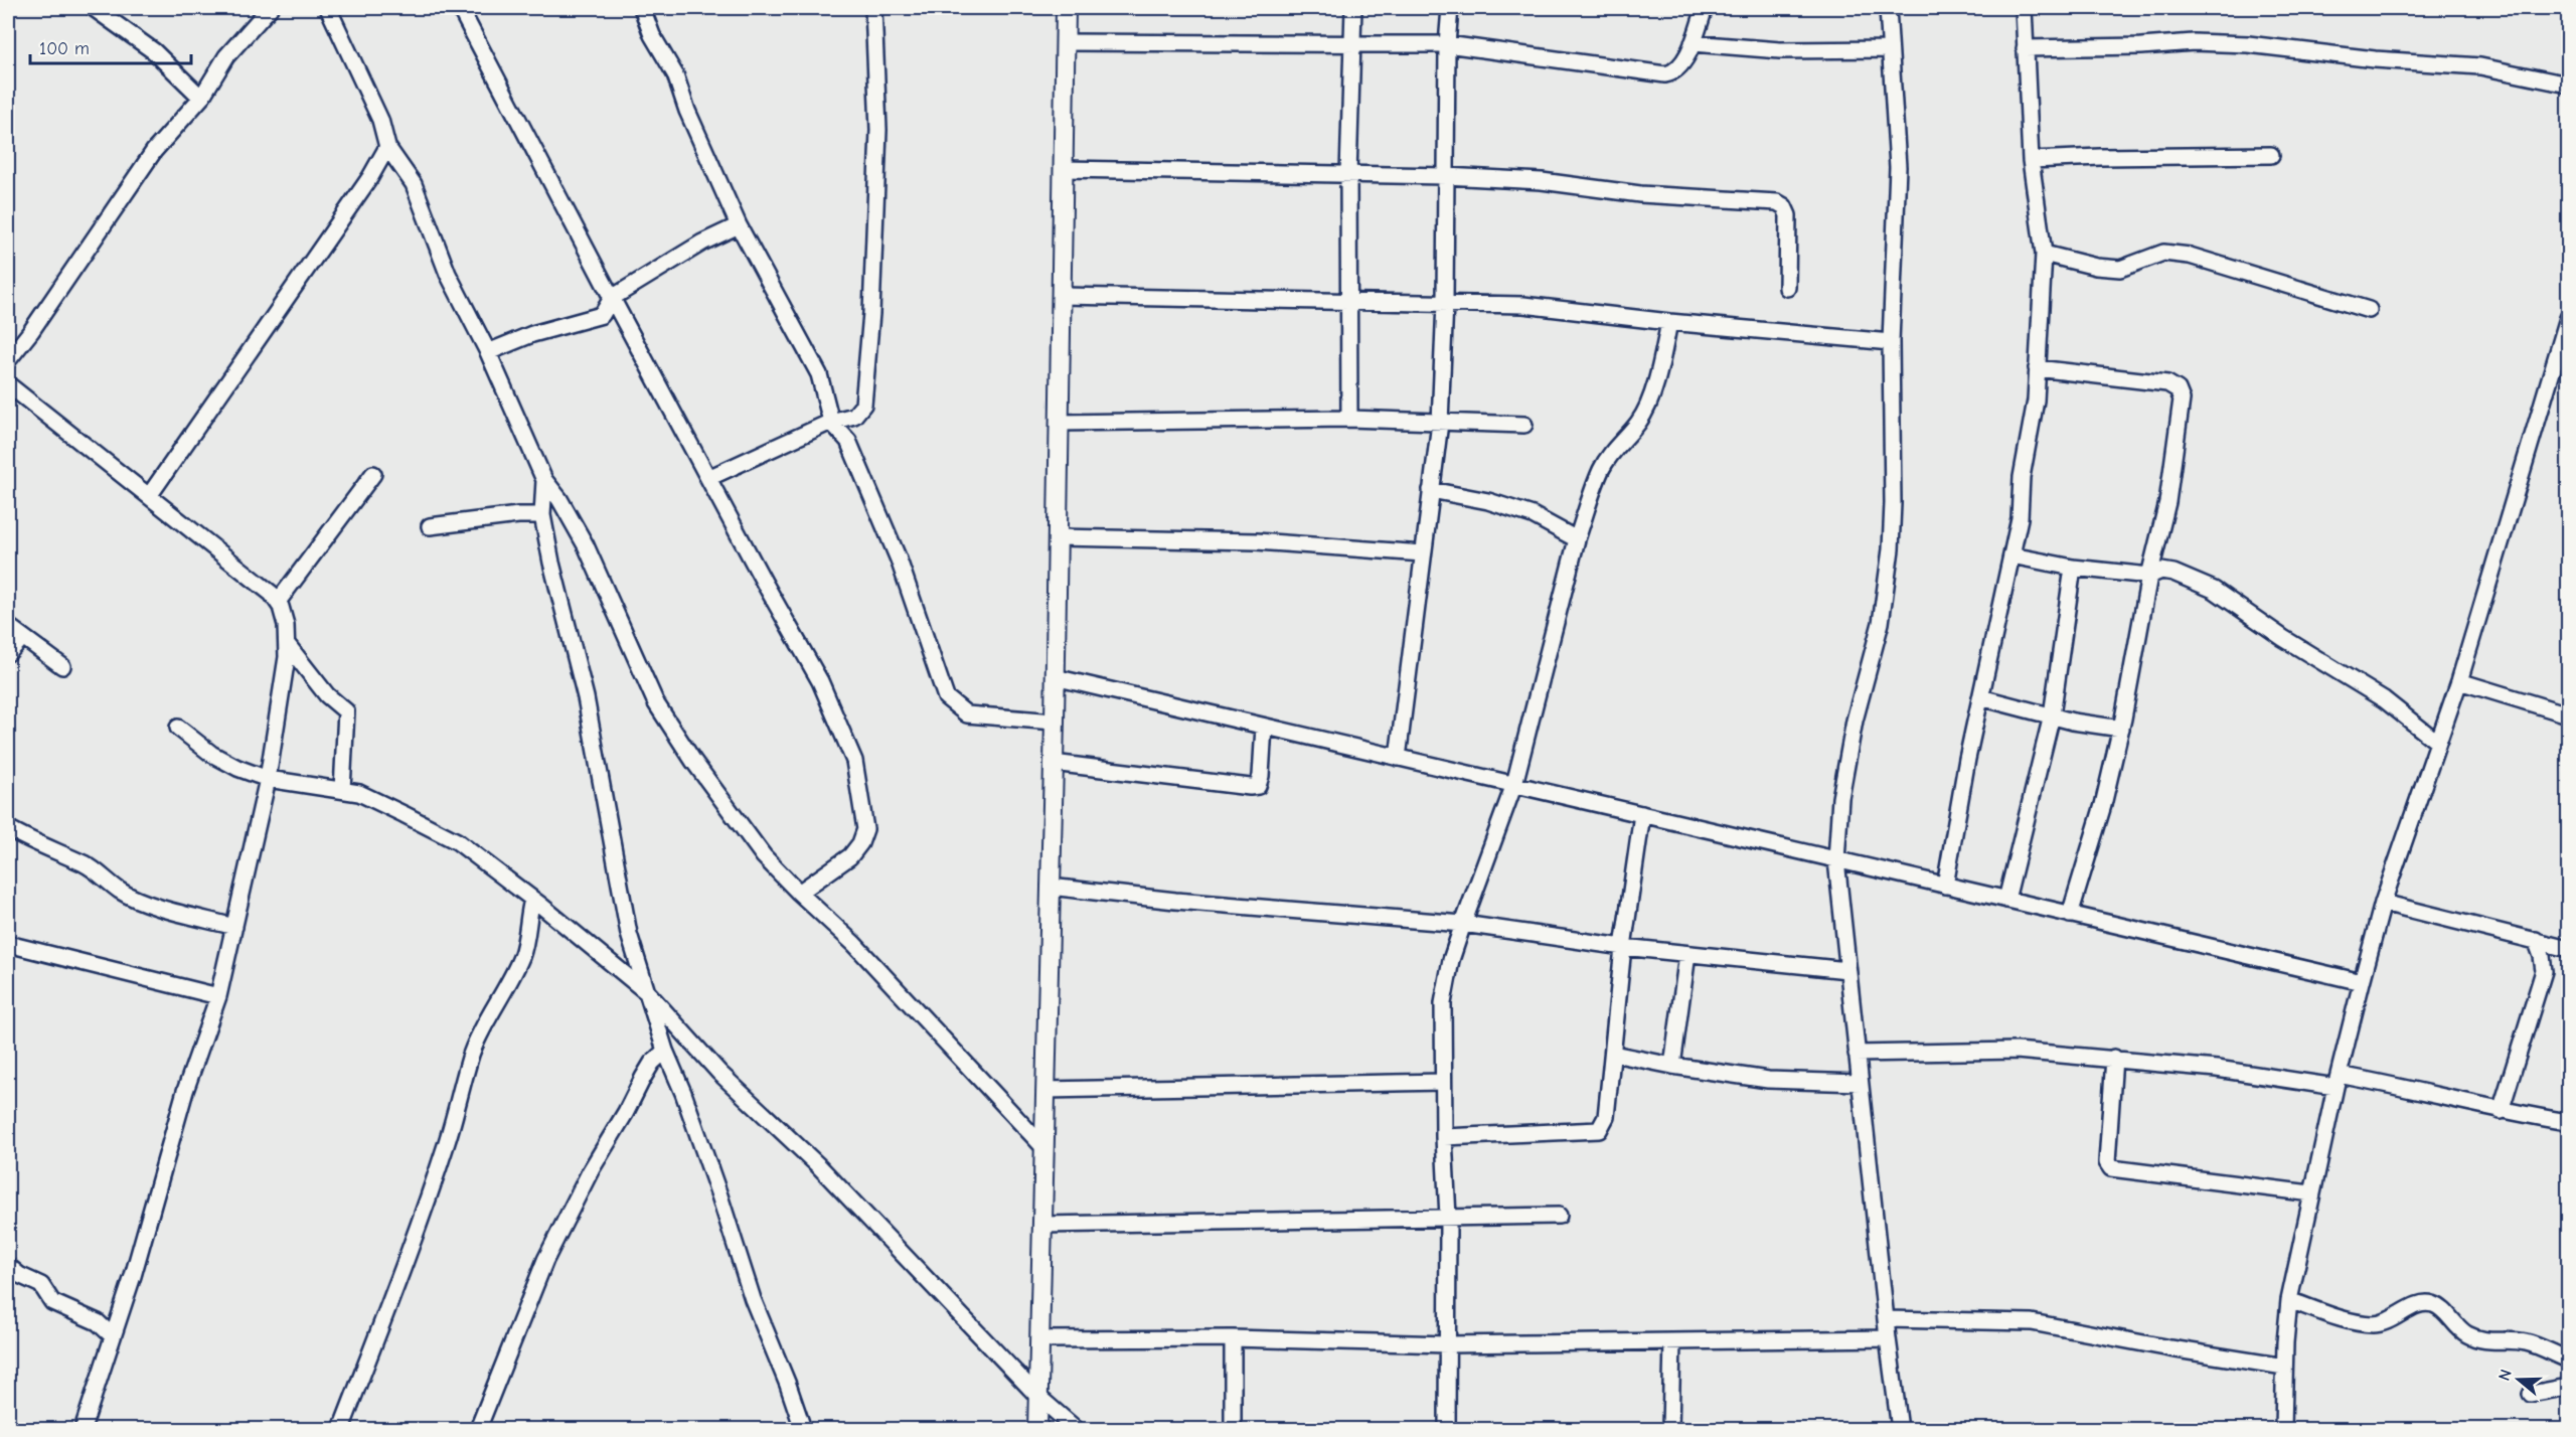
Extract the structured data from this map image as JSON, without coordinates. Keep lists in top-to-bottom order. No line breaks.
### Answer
{"scale_bar":"100 m","north":"left"}
